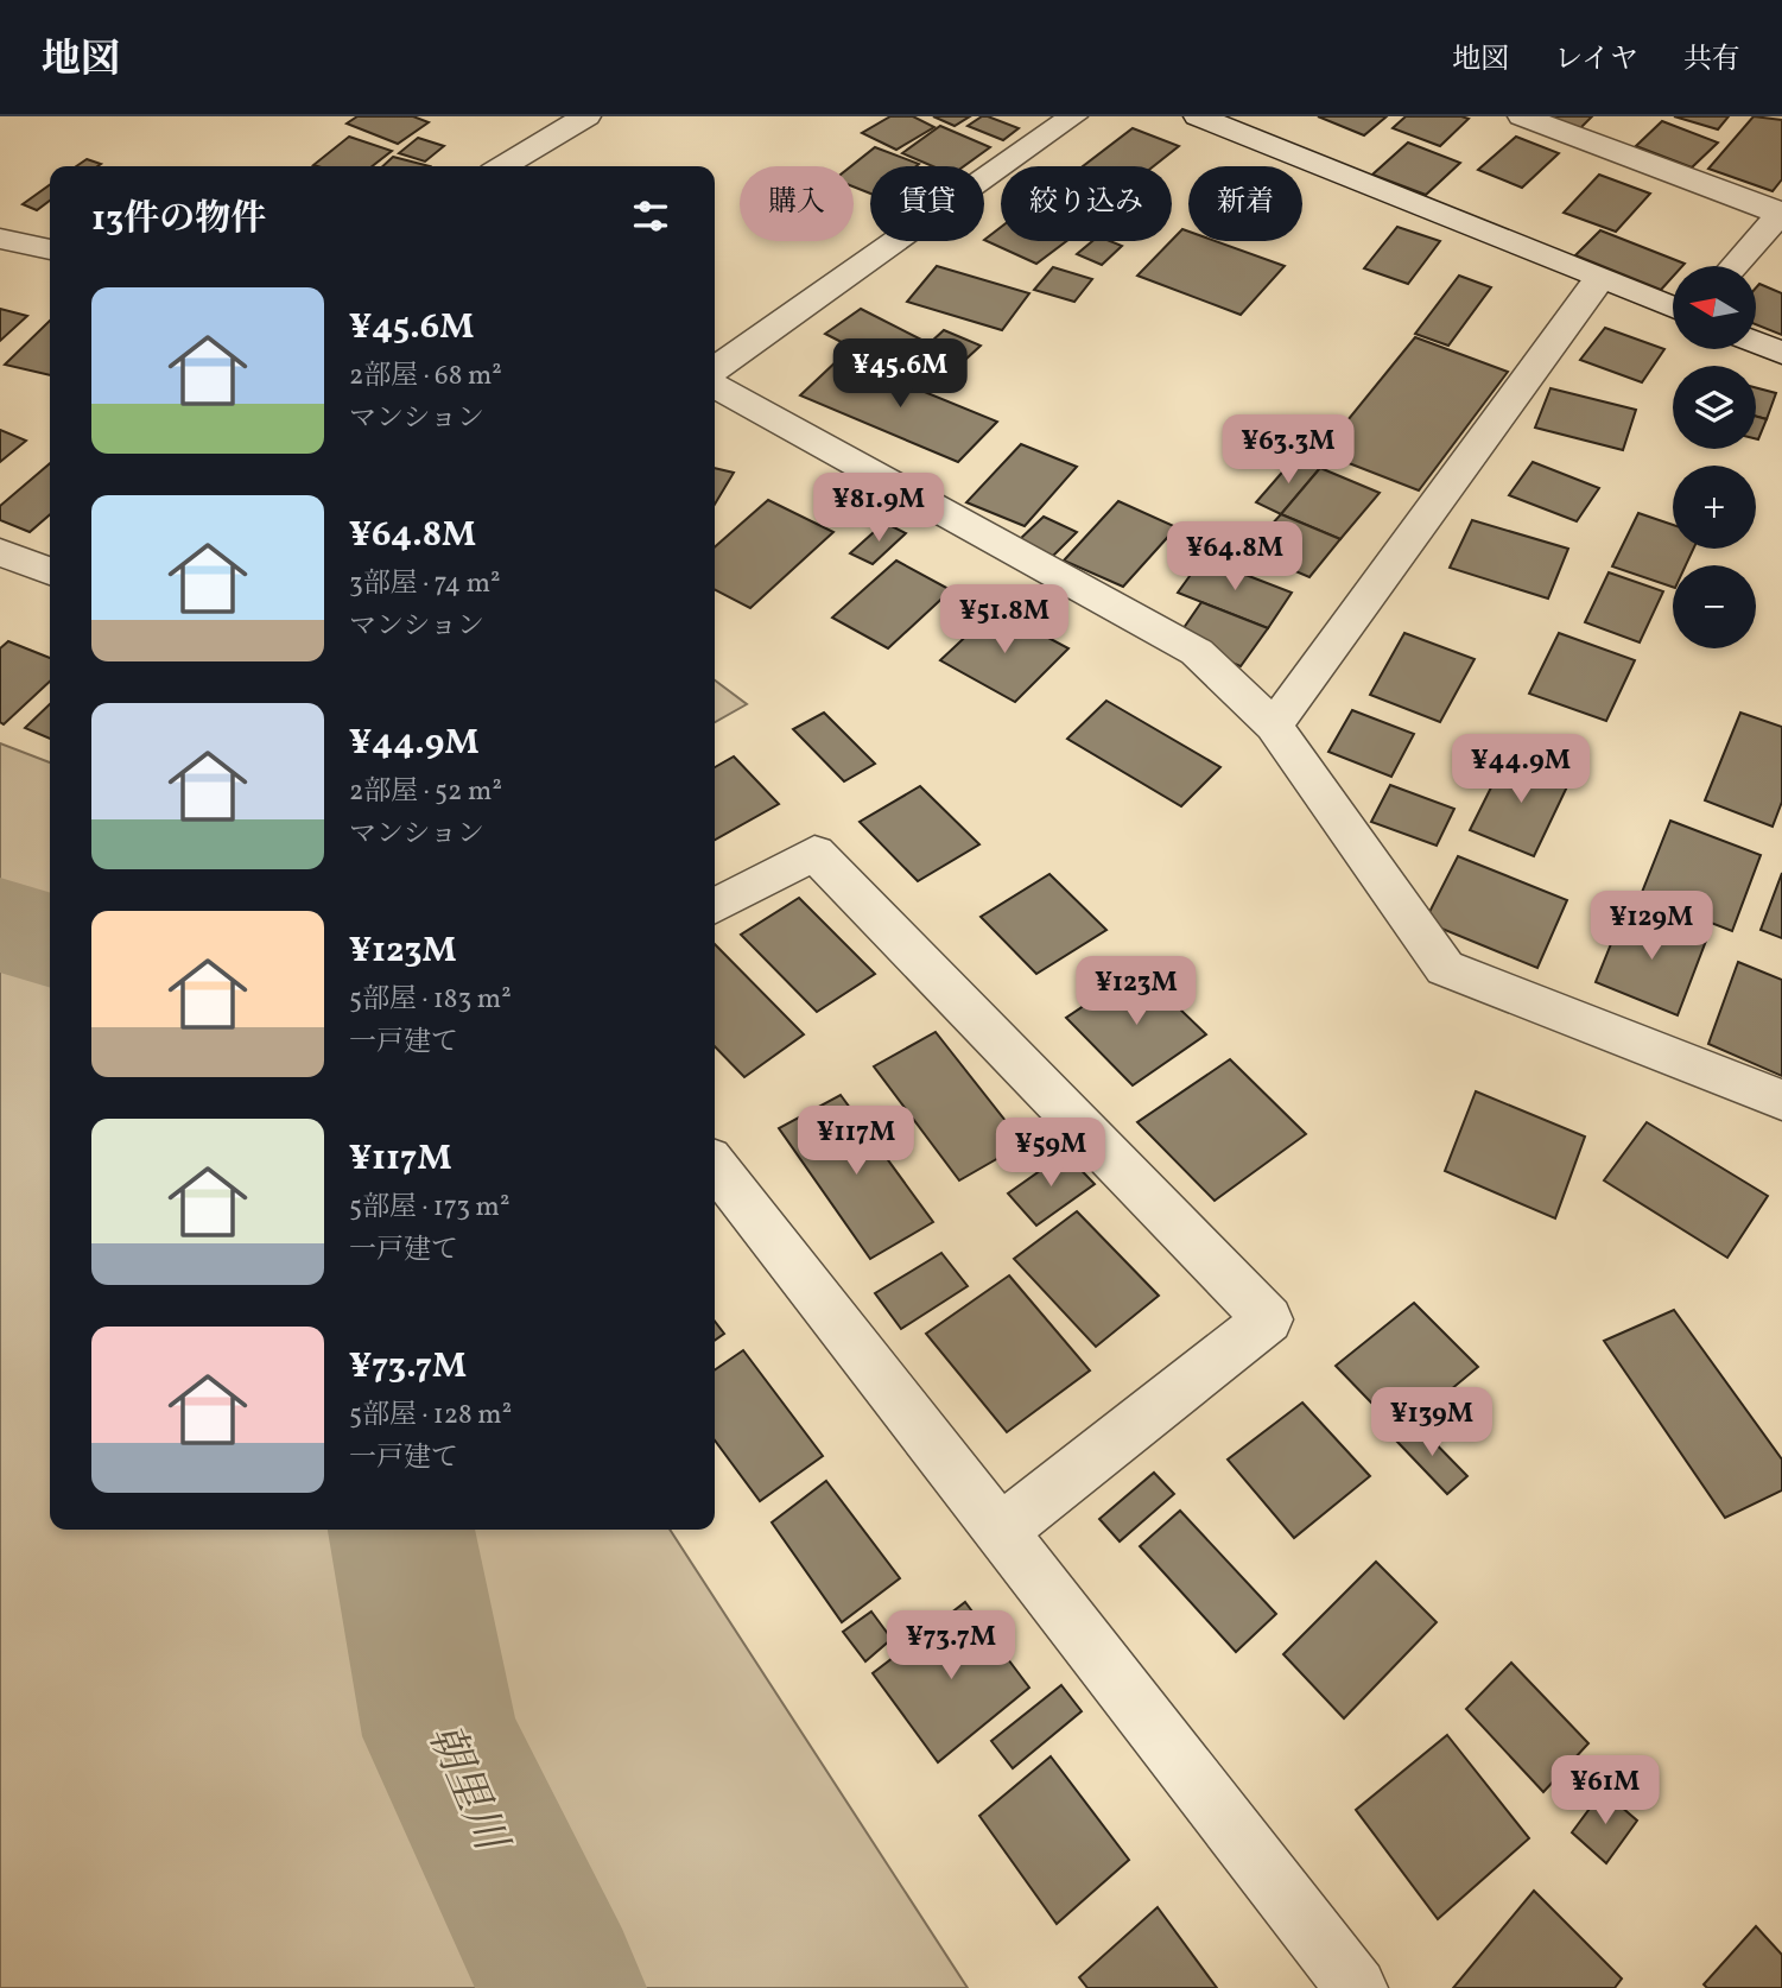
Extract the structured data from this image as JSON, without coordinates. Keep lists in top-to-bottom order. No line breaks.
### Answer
{"water":["朝里川"],"north":"left","page":{"header":"地図","nav":["地図","レイヤ","共有"],"chip":["購入","賃貸","絞り込み","新着"],"heading":"13件の物件","map_buttons":["+","−"],"list":[{"name":"¥45.6M","note":"2部屋 · 68 m² · マンション"},{"name":"¥64.8M","note":"3部屋 · 74 m² · マンション"},{"name":"¥44.9M","note":"2部屋 · 52 m² · マンション"},{"name":"¥123M","note":"5部屋 · 183 m² · 一戸建て"},{"name":"¥117M","note":"5部屋 · 173 m² · 一戸建て"},{"name":"¥73.7M","note":"5部屋 · 128 m² · 一戸建て"}],"price":["¥45.6M","¥63.3M","¥81.9M","¥64.8M","¥51.8M","¥44.9M","¥129M","¥123M","¥117M","¥59M","¥139M","¥73.7M","¥61M"]}}
